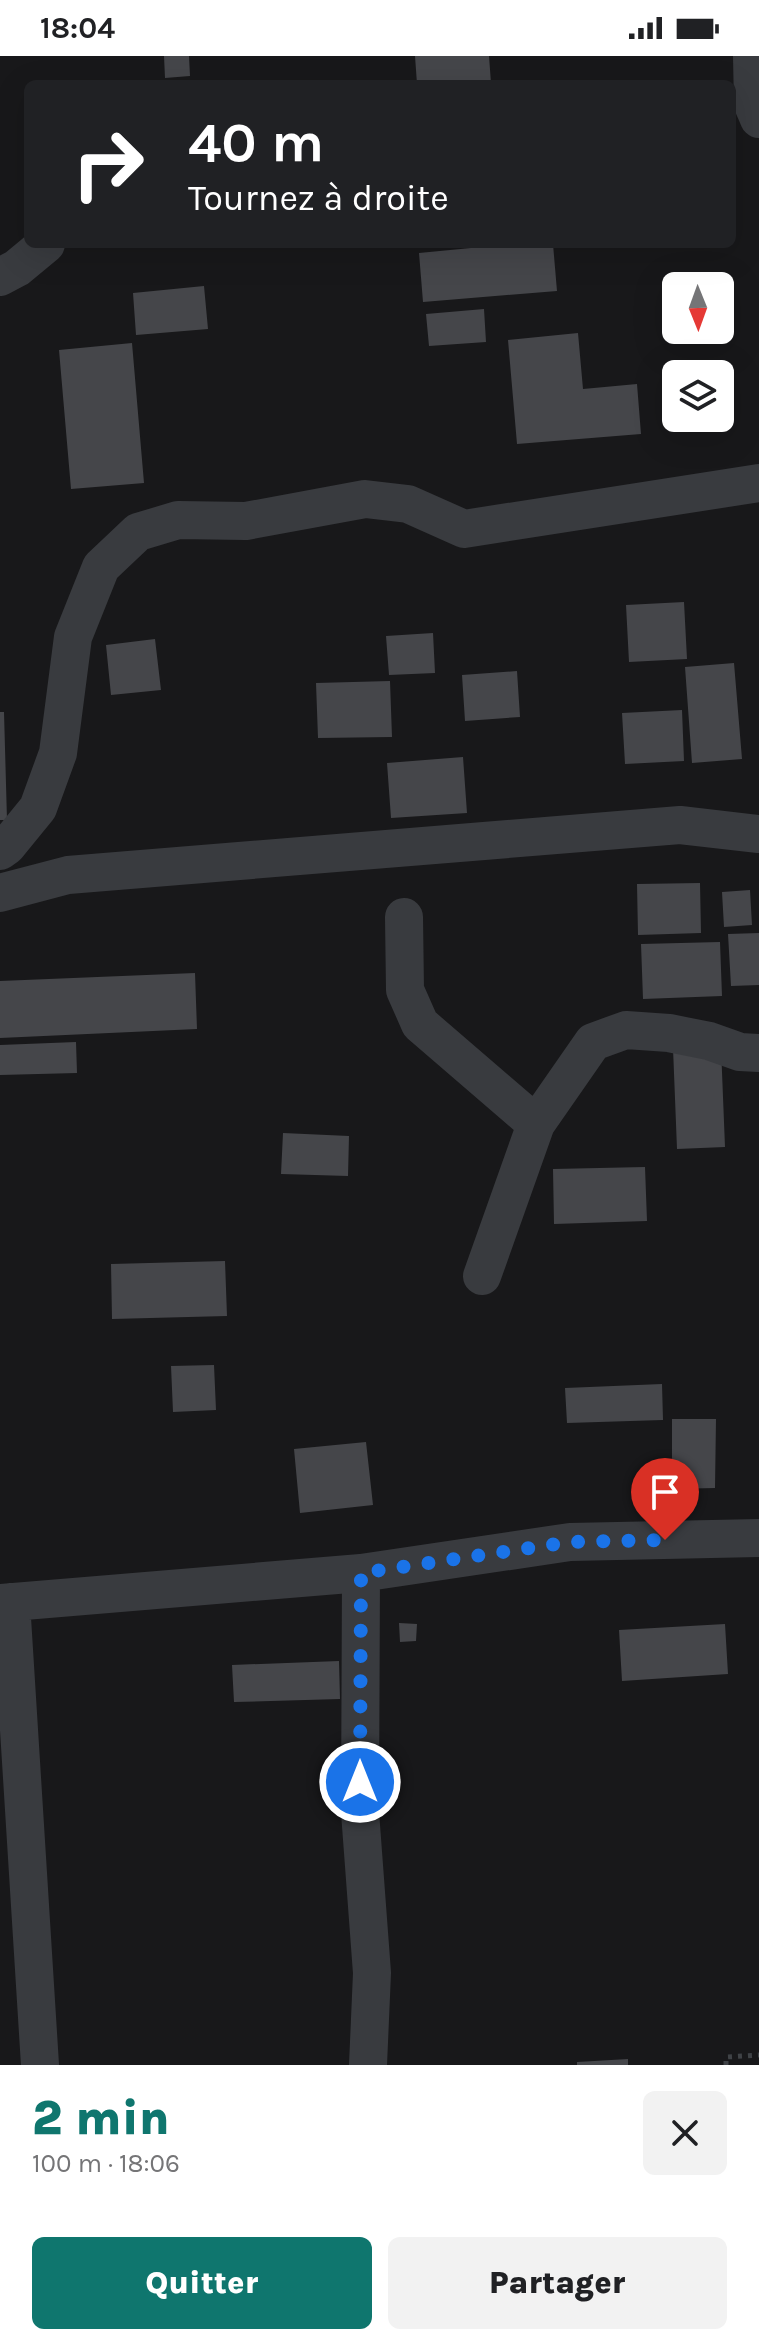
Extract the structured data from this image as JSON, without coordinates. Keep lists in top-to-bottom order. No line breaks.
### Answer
{"north":"bottom","page":{"status":"18:04","turn":["40 m","Tournez à droite"],"heading":["2 min","100 m · 18:06"],"buttons":["Quitter","Partager"]}}
